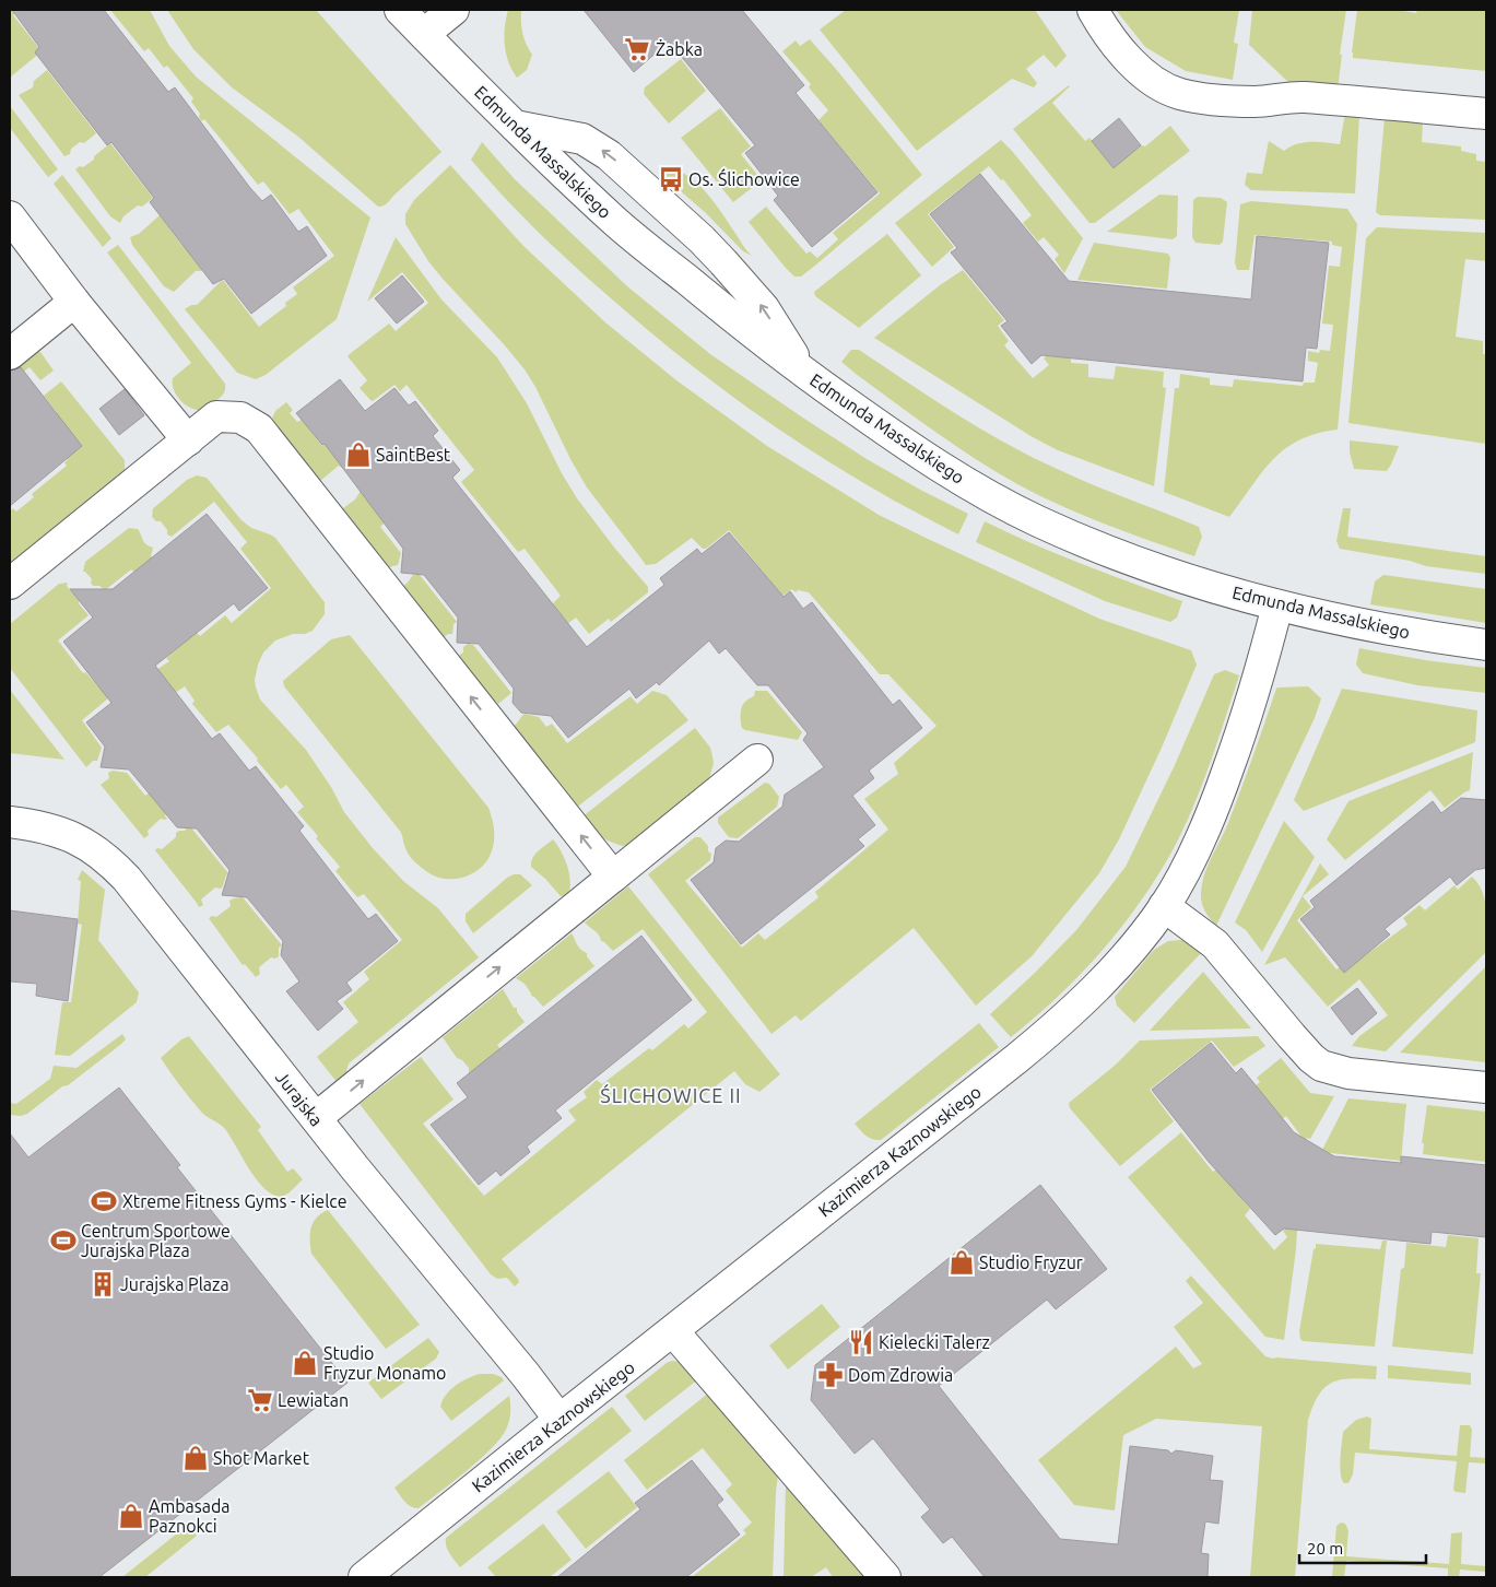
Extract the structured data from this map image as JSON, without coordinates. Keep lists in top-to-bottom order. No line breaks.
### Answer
{"streets":{"street":["Edmunda Massalskiego","Jurajska","Kazimierza Kaznowskiego"]},"crossings":[["Edmunda Massalskiego","Kazimierza Kaznowskiego"],["Jurajska","Kazimierza Kaznowskiego"]],"districts":["ŚLICHOWICE II"],"places":{"supermarket":["Żabka","Lewiatan"],"bus stop":["Os. Ślichowice"],"shop":["SaintBest","Studio Fryzur","Studio Fryzur Monamo","Shot Market","Ambasada Paznokci"],"sports":["Xtreme Fitness Gyms - Kielce","Centrum Sportowe Jurajska Plaza"],"building":["Jurajska Plaza"],"restaurant":["Kielecki Talerz"],"pharmacy":["Dom Zdrowia"]},"scale_bar":"20 m"}
